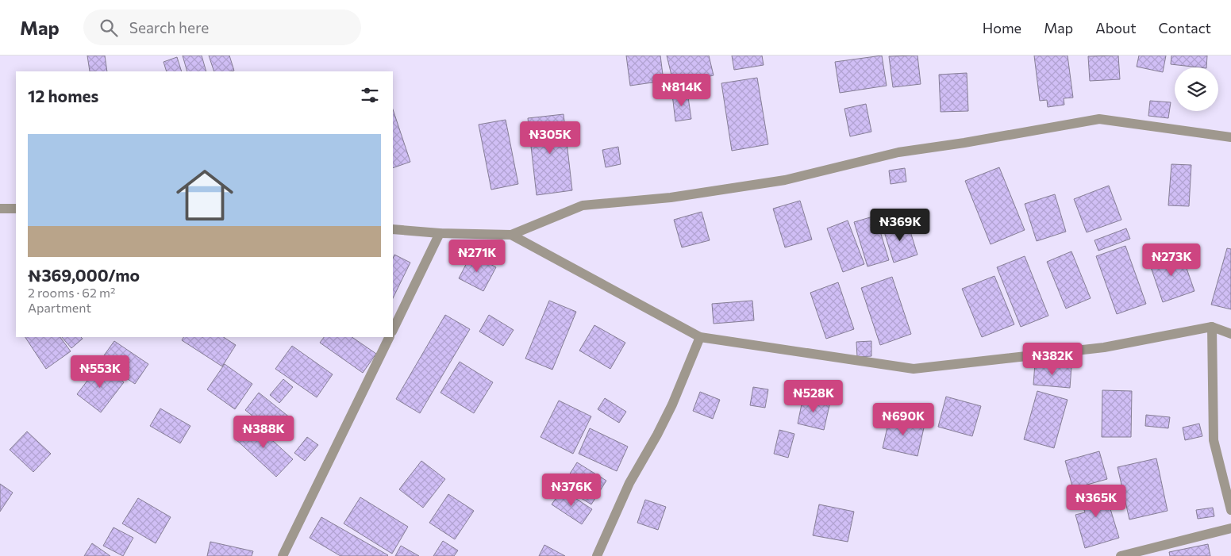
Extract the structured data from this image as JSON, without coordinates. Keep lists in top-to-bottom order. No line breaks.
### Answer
{"page":{"header":"Map","search":"Search here","nav":["Home","Map","About","Contact"],"heading":"12 homes","price":["₦814K","₦305K","₦369K","₦271K","₦273K","₦382K","₦553K","₦528K","₦690K","₦388K","₦376K","₦365K"],"list":[{"name":"₦369,000/mo","note":"2 rooms · 62 m² · Apartment"}]}}
